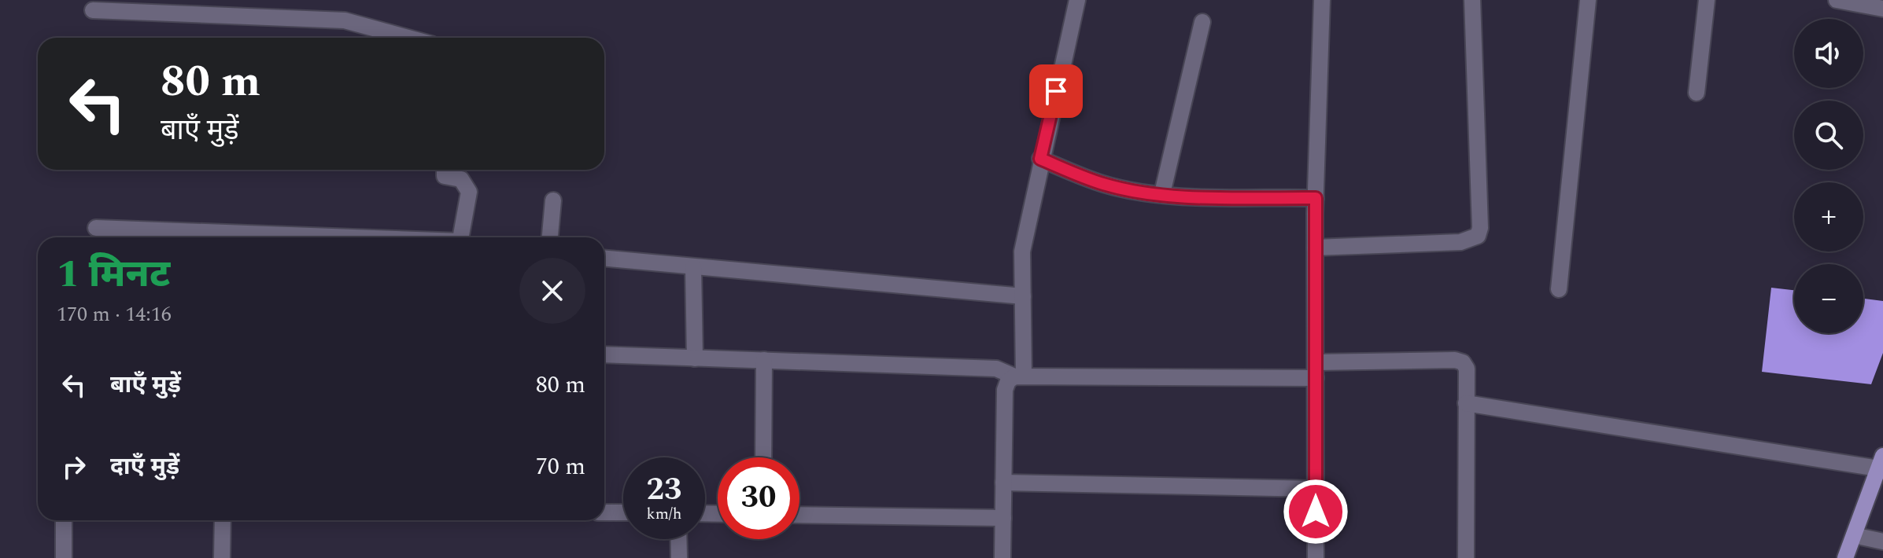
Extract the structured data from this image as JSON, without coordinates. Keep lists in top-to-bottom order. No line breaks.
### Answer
{"page":{"map_buttons":["+","−"],"turn":["80 m","बाएँ मुड़ें"],"heading":["1 मिनट","170 m · 14:16"],"list":[{"name":"बाएँ मुड़ें","value":"80 m"},{"name":"दाएँ मुड़ें","value":"70 m"}],"speed":"23 km/h","limit":"30"}}
